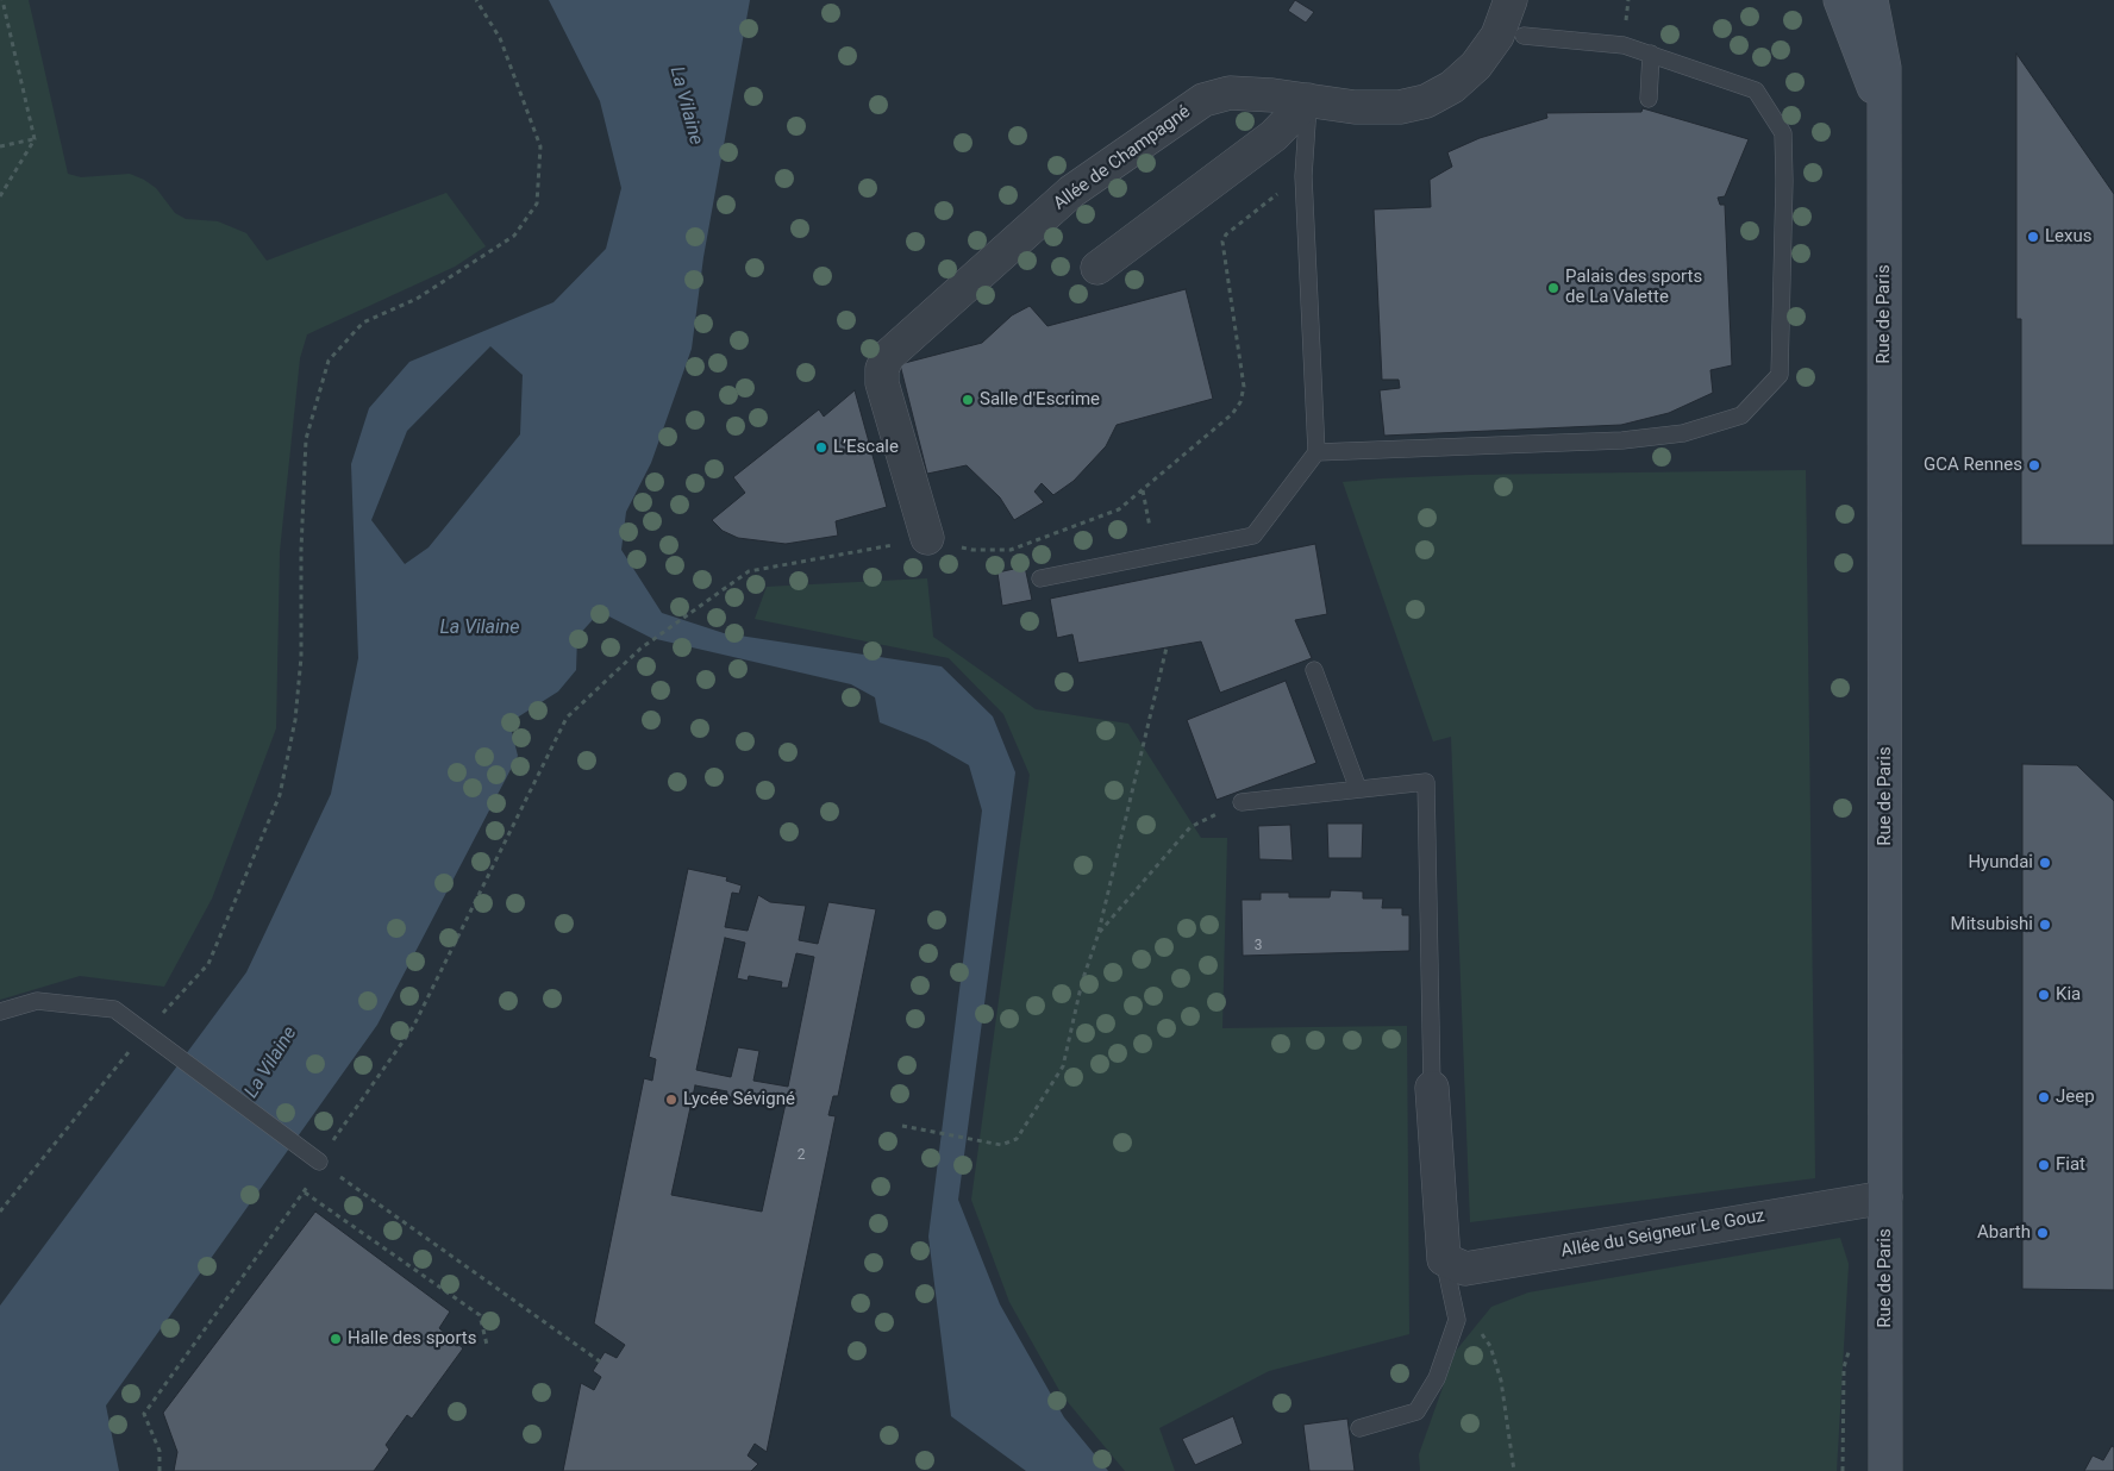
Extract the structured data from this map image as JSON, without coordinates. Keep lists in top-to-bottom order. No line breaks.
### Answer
{"streets":{"main road":["Rue de Paris"],"street":["Allée de Champagné","Allée du Seigneur Le Gouz"]},"crossings":[["Rue de Paris","Allée du Seigneur Le Gouz"]],"water":["La Vilaine"],"places":["Lexus","Palais des sports de La Valette","Salle d'Escrime","L’Escale","GCA Rennes","Hyundai","Mitsubishi","Kia","Jeep","Lycée Sévigné","Fiat","Abarth","Halle des sports"],"house_numbers":["3","2"]}
